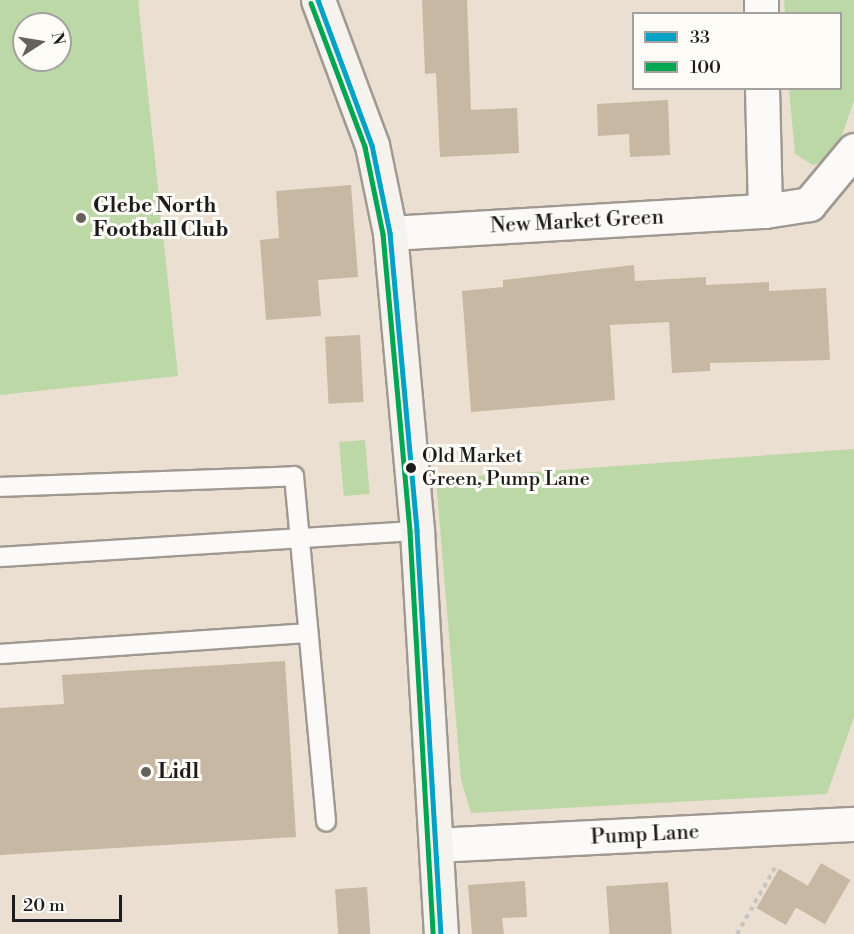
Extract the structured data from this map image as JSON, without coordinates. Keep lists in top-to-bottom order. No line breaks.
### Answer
{"streets":{"street":["New Market Green","Pump Lane"]},"places":["Glebe North Football Club","Old Market Green, Pump Lane","Lidl"],"lines":["transit line 33","transit line 100"],"legend":["33","100"],"scale_bar":"20 m","north":"right"}
